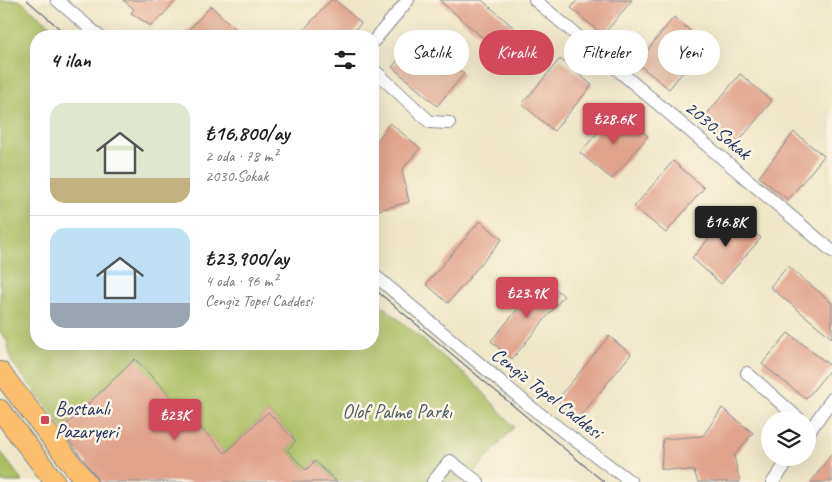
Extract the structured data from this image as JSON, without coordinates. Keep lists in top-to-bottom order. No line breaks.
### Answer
{"streets":{"street":["2030.Sokak","Cengiz Topel Caddesi"]},"parks":["Olof Palme Parkı"],"places":{"transit":["Bostanlı Pazaryeri"]},"page":{"chip":["Satılık","Kiralık","Filtreler","Yeni"],"heading":"4 ilan","list":[{"name":"₺16,800/ay","note":"2 oda · 78 m² · 2030.Sokak"},{"name":"₺23,900/ay","note":"4 oda · 96 m² · Cengiz Topel Caddesi"}],"price":["₺28.6K","₺16.8K","₺23.9K","₺23K"]}}
